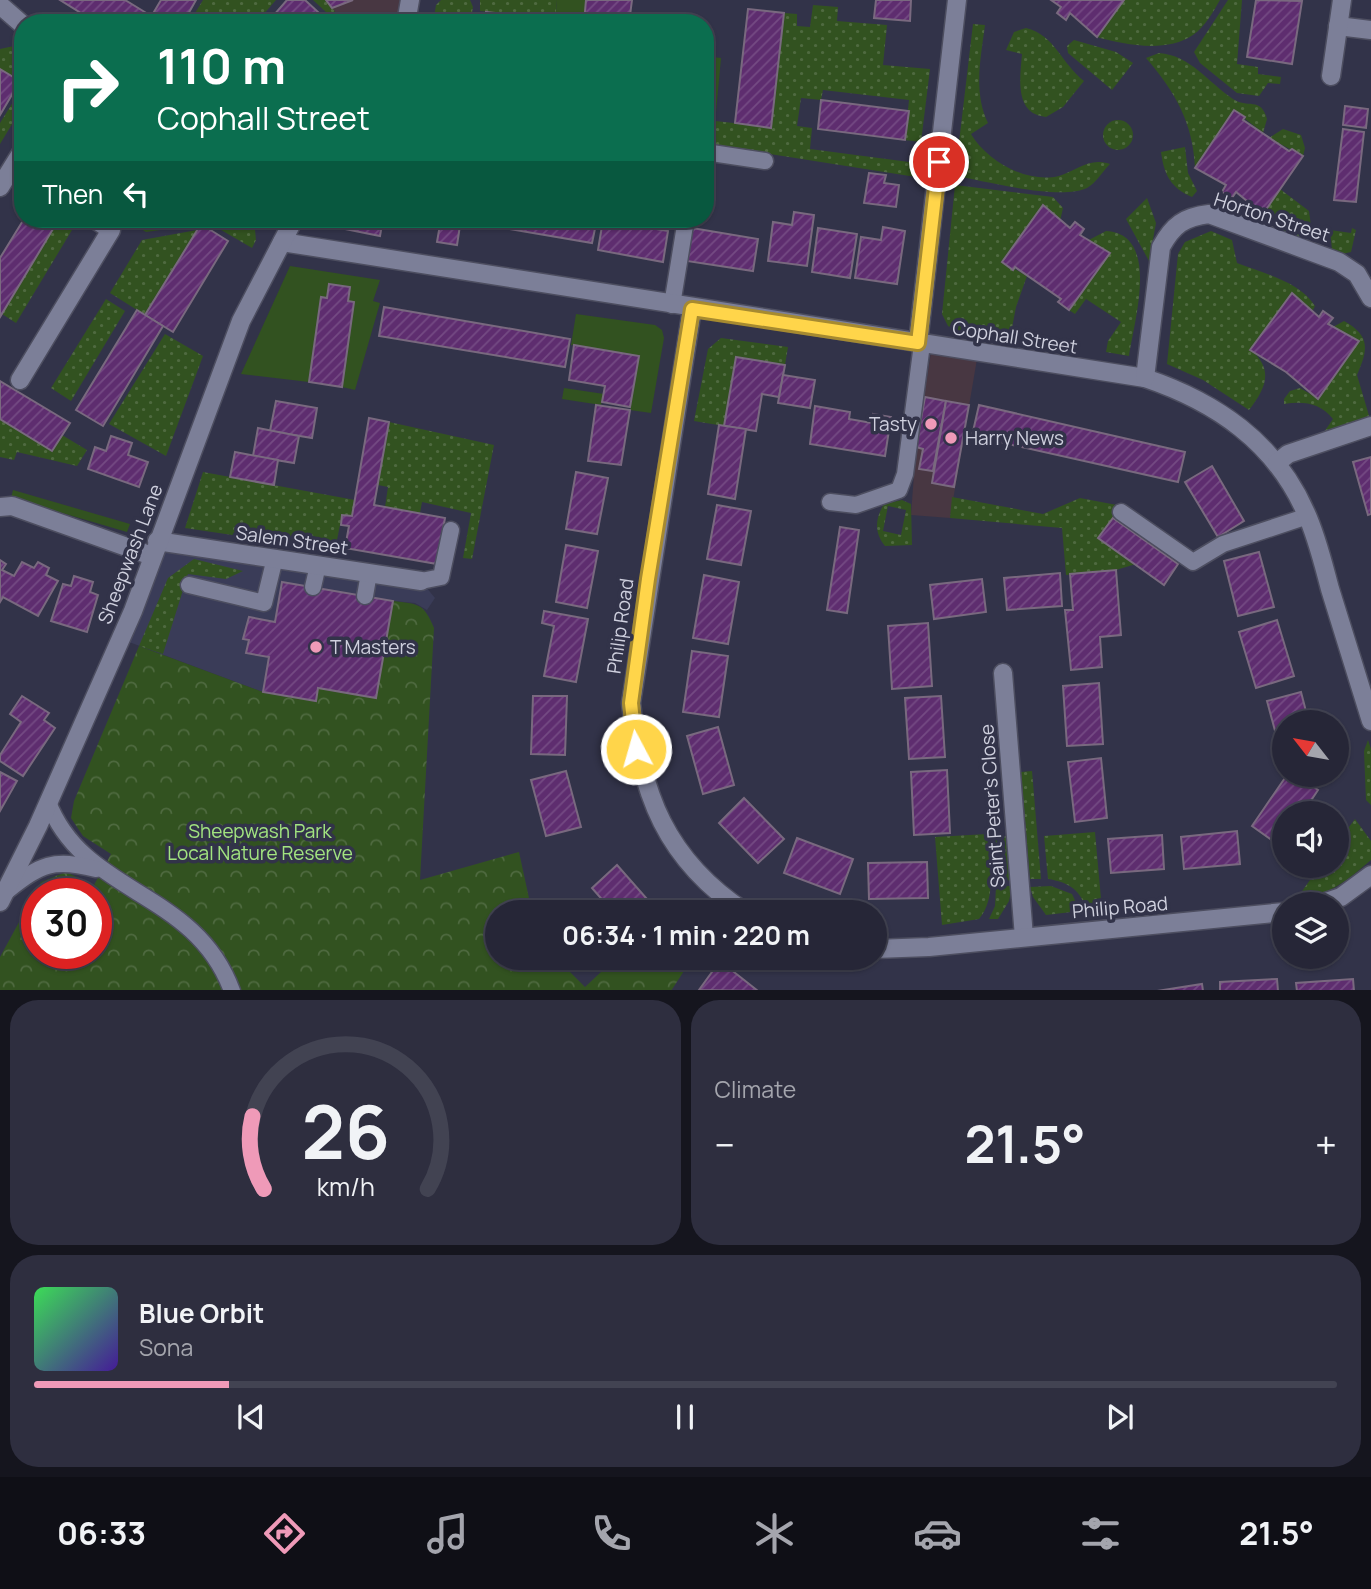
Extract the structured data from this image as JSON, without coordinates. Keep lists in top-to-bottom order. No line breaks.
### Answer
{"streets":{"street":["Horton Street","Cophall Street","Salem Street","Sheepwash Lane","Philip Road","Saint Peter's Close"]},"crossings":[["Horton Street","Cophall Street"],["Cophall Street","Sheepwash Lane"],["Cophall Street","Philip Road"],["Salem Street","Sheepwash Lane"],["Philip Road","Saint Peter's Close"]],"parks":["Sheepwash Park Local Nature Reserve"],"places":["Tasty","Harry News","T Masters"],"north":"top left","page":{"turn":["110 m","Cophall Street"],"then":"Then","limit":"30","trip":"06:34 · 1 min · 220 m","tile":"Climate","heat":["−","21.5°","+"],"song":["Blue Orbit","Sona"],"tabs":["06:33","21.5°"],"gauge":["26","km/h"]}}
